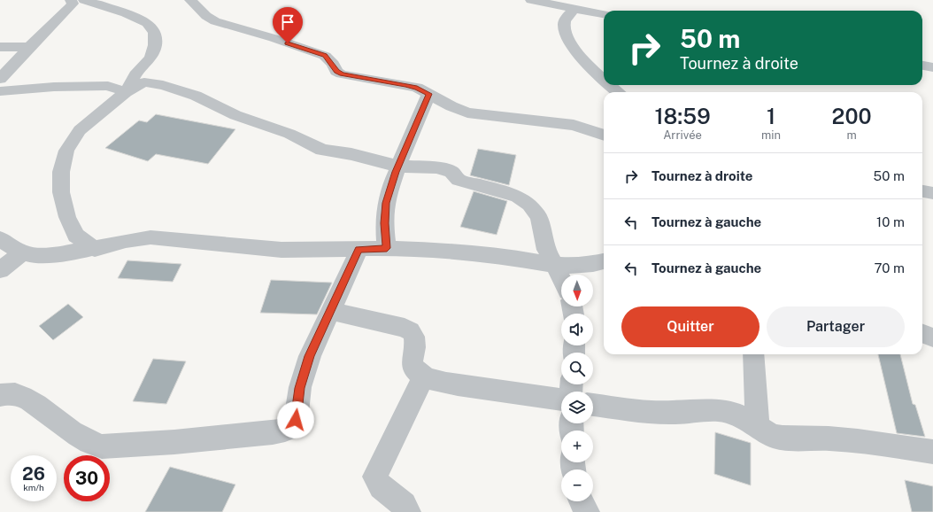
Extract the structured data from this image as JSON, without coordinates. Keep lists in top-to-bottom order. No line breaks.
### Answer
{"north":"bottom","page":{"turn":["50 m","Tournez à droite"],"eta":["18:59","Arrivée","1","min","200","m"],"list":[{"name":"Tournez à droite","value":"50 m"},{"name":"Tournez à gauche","value":"10 m"},{"name":"Tournez à gauche","value":"70 m"}],"map_buttons":["+","−"],"buttons":["Quitter","Partager"],"speed":"26 km/h","limit":"30"}}
